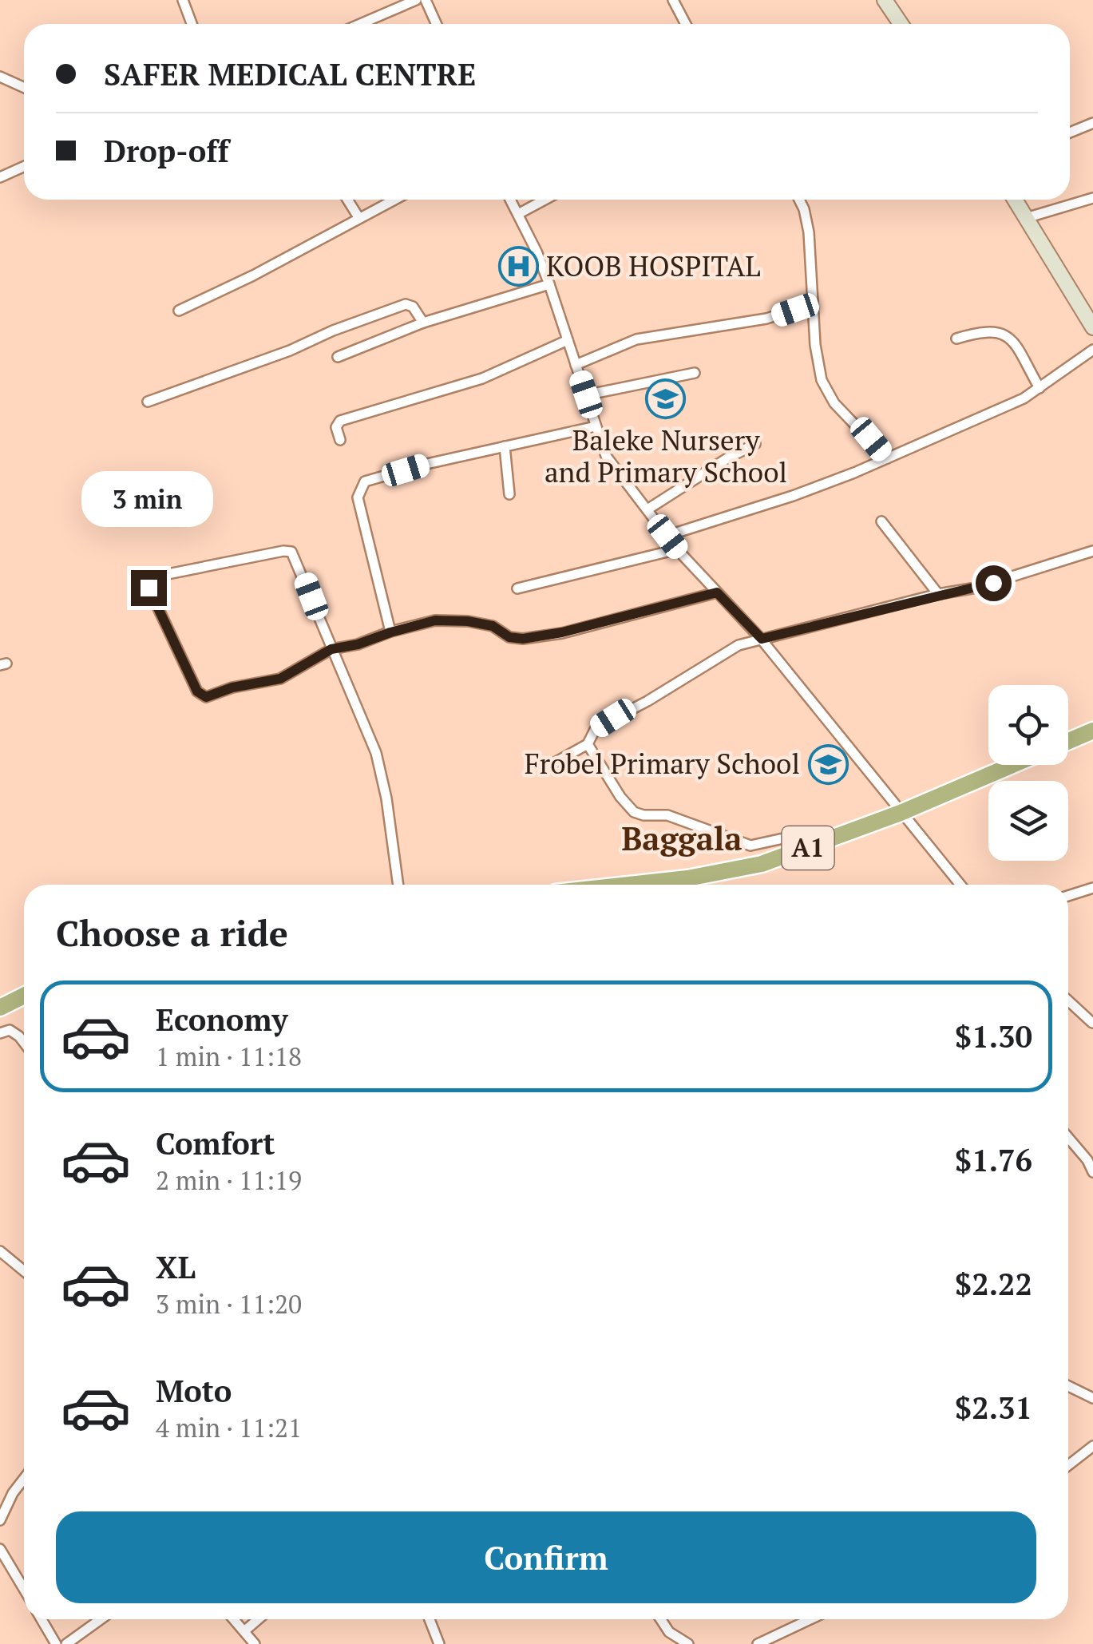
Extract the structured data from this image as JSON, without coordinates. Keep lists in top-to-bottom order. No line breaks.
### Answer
{"streets":{"highway":["A1"]},"districts":["Baggala"],"places":{"hospital":["KOOB HOSPITAL"],"school or university":["Baleke Nursery and Primary School","Frobel Primary School"]},"page":{"banner":["SAFER MEDICAL CENTRE","Drop-off"],"bubble":"3 min","heading":"Choose a ride","list":[{"name":"Economy","note":"1 min · 11:18","value":"$1.30"},{"name":"Comfort","note":"2 min · 11:19","value":"$1.76"},{"name":"XL","note":"3 min · 11:20","value":"$2.22"},{"name":"Moto","note":"4 min · 11:21","value":"$2.31"}],"buttons":"Confirm"}}
